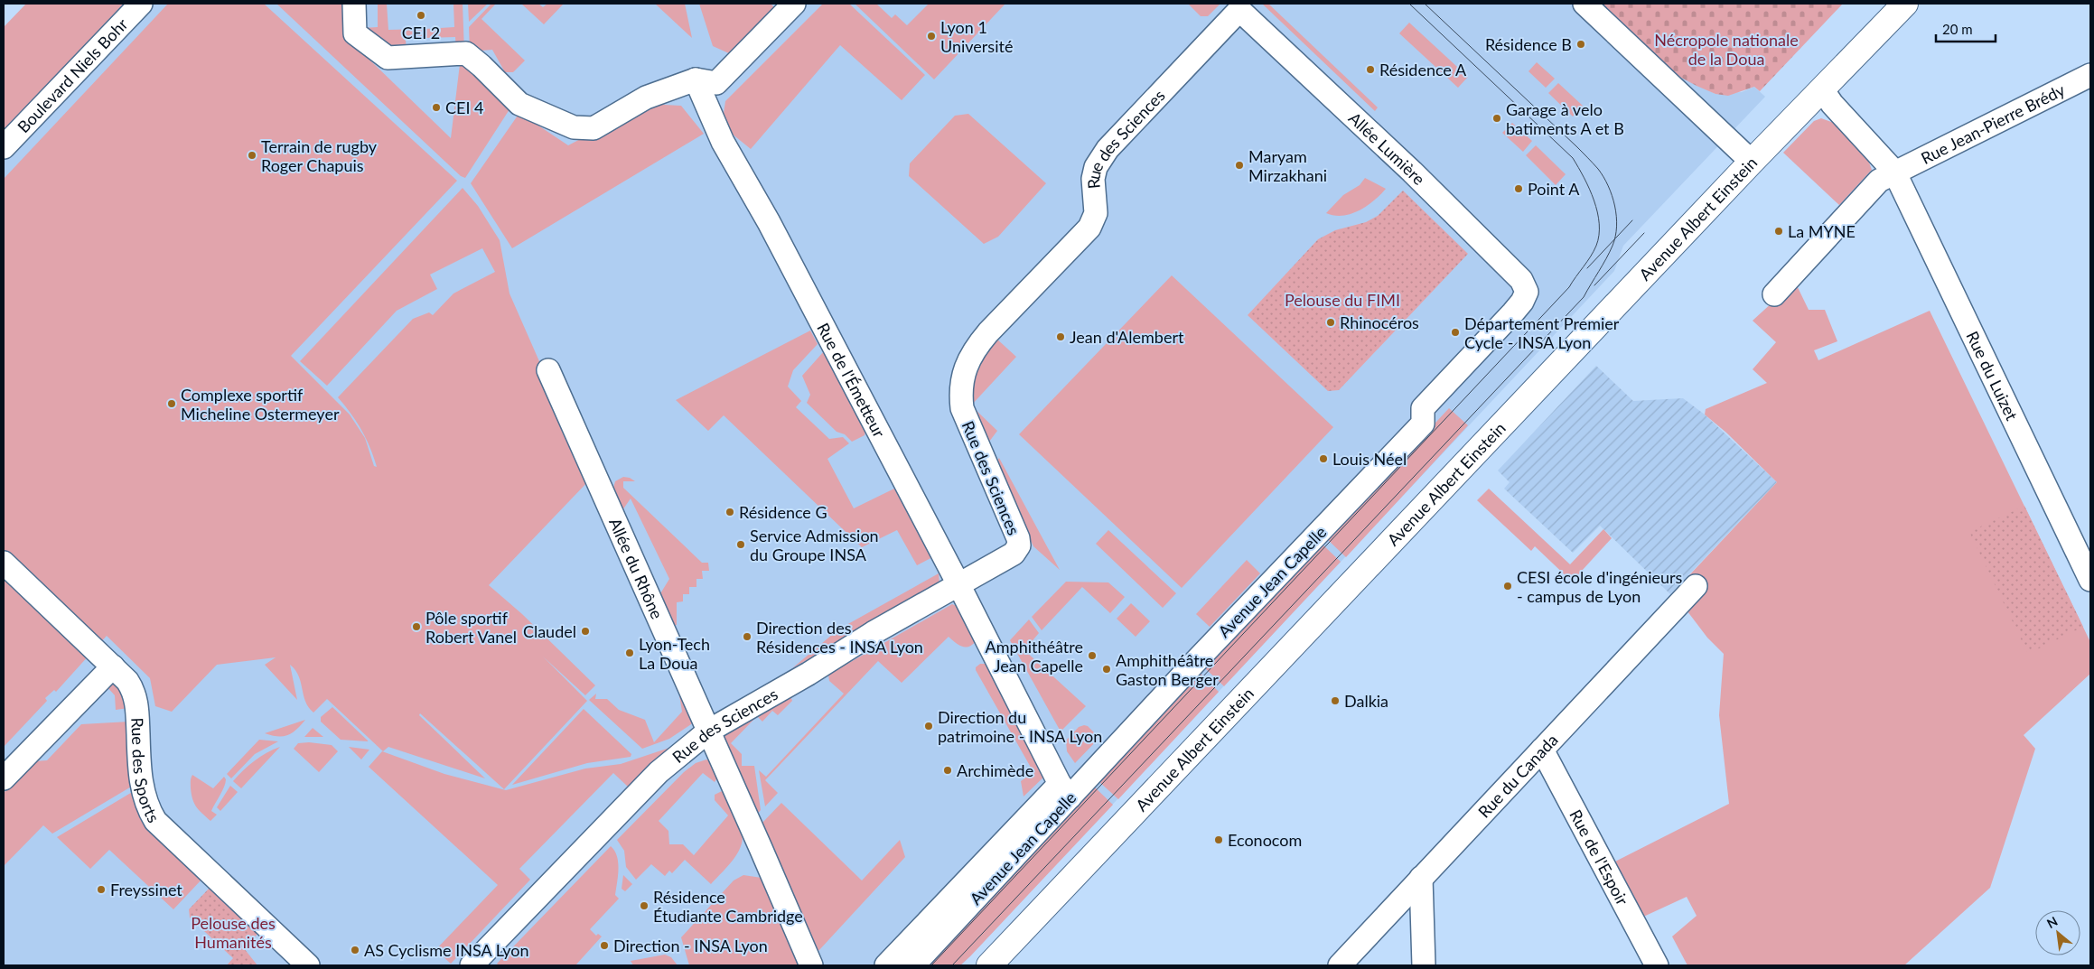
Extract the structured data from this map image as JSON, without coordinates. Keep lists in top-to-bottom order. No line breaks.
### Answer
{"streets":{"street":["Boulevard Niels Bohr","Rue Jean-Pierre Brédy","Rue des Sciences","Allée Lumière","Avenue Albert Einstein","Rue du Luizet","Rue de l'Émetteur","Allée du Rhône","Avenue Jean Capelle","Rue des Sports","Rue du Canada","Rue de l'Espoir"]},"crossings":[["Rue Jean-Pierre Brédy","Rue du Luizet"],["Rue des Sciences","Allée Lumière"],["Rue des Sciences","Rue de l'Émetteur"],["Rue des Sciences","Allée du Rhône"],["Allée Lumière","Avenue Jean Capelle"],["Avenue Albert Einstein","Rue du Luizet"],["Rue de l'Émetteur","Avenue Jean Capelle"],["Rue du Canada","Rue de l'Espoir"]],"parks":["Nécropole nationale de la Doua","Pelouse du FIMI","Pelouse des Humanités"],"places":["CEI 2","Lyon 1 Université","Résidence B","Résidence A","CEI 4","Garage à velo batiments A et B","Terrain de rugby Roger Chapuis","Maryam Mirzakhani","Point A","La MYNE","Rhinocéros","Département Premier Cycle - INSA Lyon","Jean d'Alembert","Complexe sportif Micheline Ostermeyer","Louis Néel","Résidence G","Service Admission du Groupe INSA","CESI école d'ingénieurs - campus de Lyon","Pôle sportif Robert Vanel","Claudel","Direction des Résidences - INSA Lyon","Lyon-Tech La Doua","Amphithéâtre Jean Capelle","Amphithéâtre Gaston Berger","Dalkia","Direction du patrimoine - INSA Lyon","Archimède","Econocom","Freyssinet","Résidence Étudiante Cambridge","Direction - INSA Lyon","AS Cyclisme INSA Lyon"],"scale_bar":"20 m","north":"top left"}
